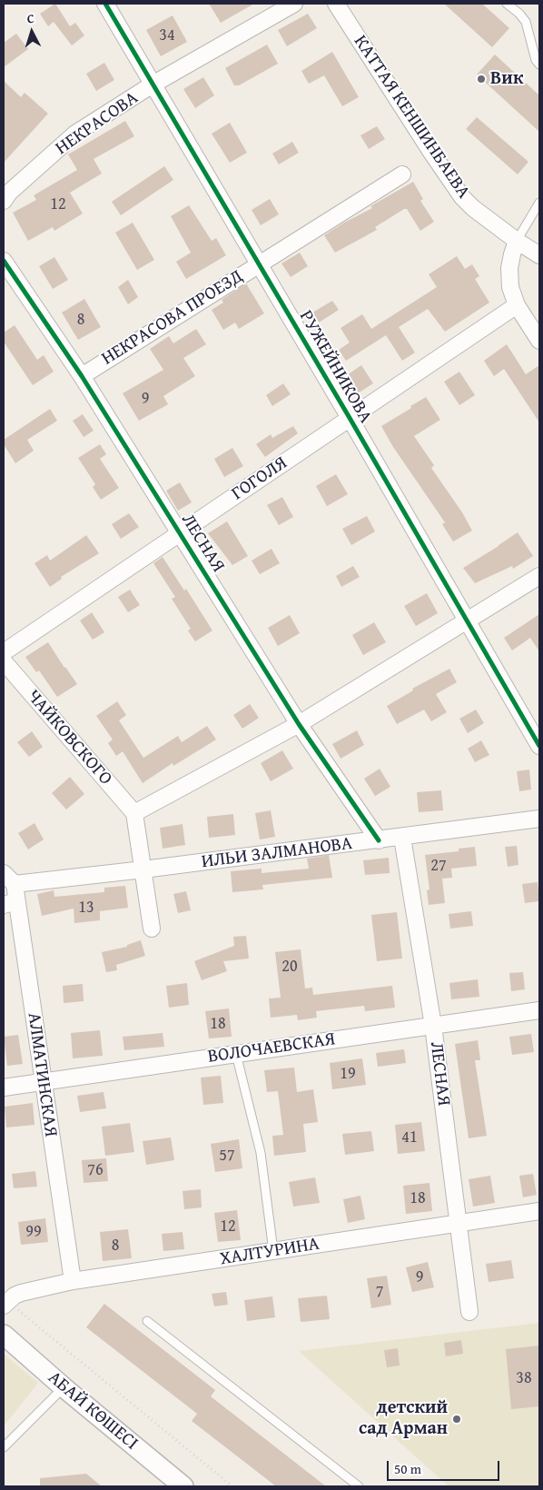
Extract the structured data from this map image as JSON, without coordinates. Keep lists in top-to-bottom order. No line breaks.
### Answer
{"streets":{"street":["КАТТАЯ КЕНШИНБАЕВА","НЕКРАСОВА","НЕКРАСОВА ПРОЕЗД","РУЖЕЙНИКОВА","ГОГОЛЯ","ЛЕСНАЯ","ЧАЙКОВСКОГО","ИЛЬИ ЗАЛМАНОВА","ВОЛОЧАЕВСКАЯ","АЛМАТИНСКАЯ","ХАЛТУРИНА","АБАЙ КӨШЕСІ"]},"crossings":[["НЕКРАСОВА","РУЖЕЙНИКОВА"],["НЕКРАСОВА ПРОЕЗД","РУЖЕЙНИКОВА"],["НЕКРАСОВА ПРОЕЗД","ЛЕСНАЯ"],["РУЖЕЙНИКОВА","ГОГОЛЯ"],["ГОГОЛЯ","ЛЕСНАЯ"],["ЛЕСНАЯ","ИЛЬИ ЗАЛМАНОВА"],["ЛЕСНАЯ","ВОЛОЧАЕВСКАЯ"],["ЛЕСНАЯ","ХАЛТУРИНА"],["ИЛЬИ ЗАЛМАНОВА","АЛМАТИНСКАЯ"],["ВОЛОЧАЕВСКАЯ","АЛМАТИНСКАЯ"],["АЛМАТИНСКАЯ","ХАЛТУРИНА"]],"places":["Вик","детский сад Арман"],"house_numbers":["34","12","8","9","27","13","20","18","19","41","57","76","18","12","99","8","9","7","38"],"scale_bar":"50 m","north":"top"}
